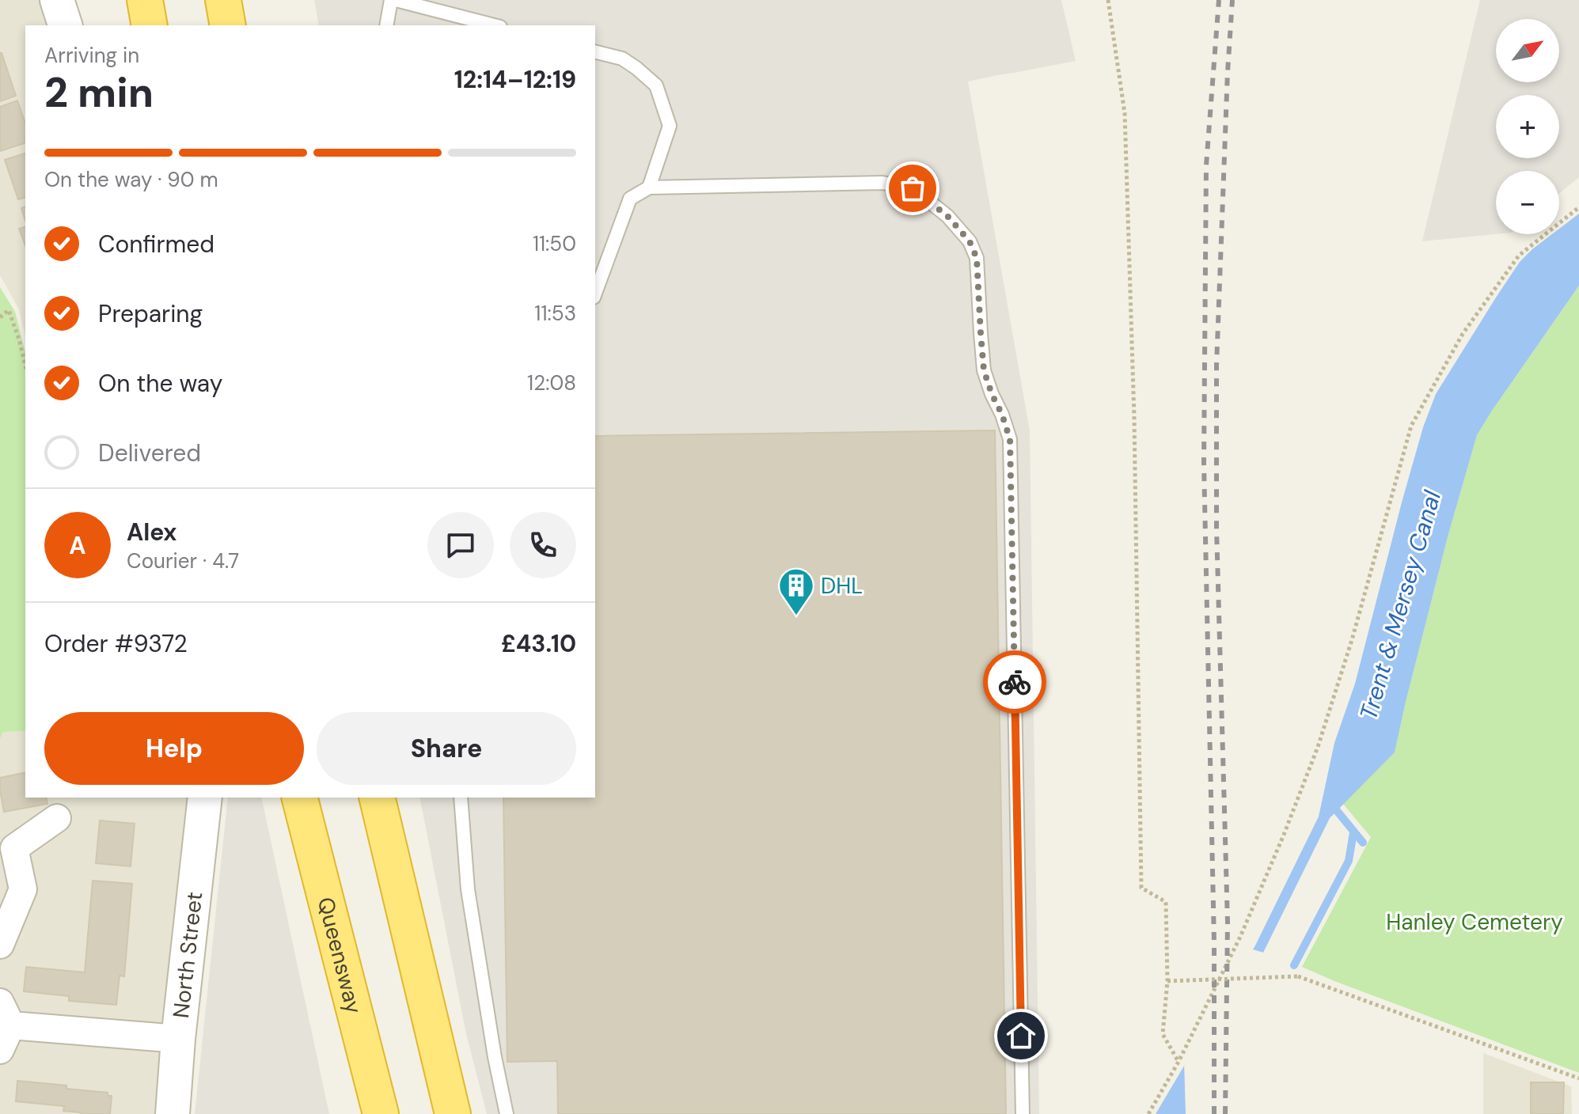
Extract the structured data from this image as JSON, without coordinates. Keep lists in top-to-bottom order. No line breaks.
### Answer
{"streets":{"highway":["Queensway"],"street":["North Street"]},"water":["Trent & Mersey Canal"],"parks":["Hanley Cemetery"],"places":{"building":["DHL"]},"north":"top right","page":{"map_buttons":["+","−"],"heading":["2 min","Arriving in","12:14–12:19"],"panel":["Alex","Courier · 4.7","Order #9372","£43.10"],"bar":"On the way · 90 m","list":[["Confirmed","11:50"],["Preparing","11:53"],["On the way","12:08"],"Delivered"],"round":"A","buttons":["Help","Share"]}}
